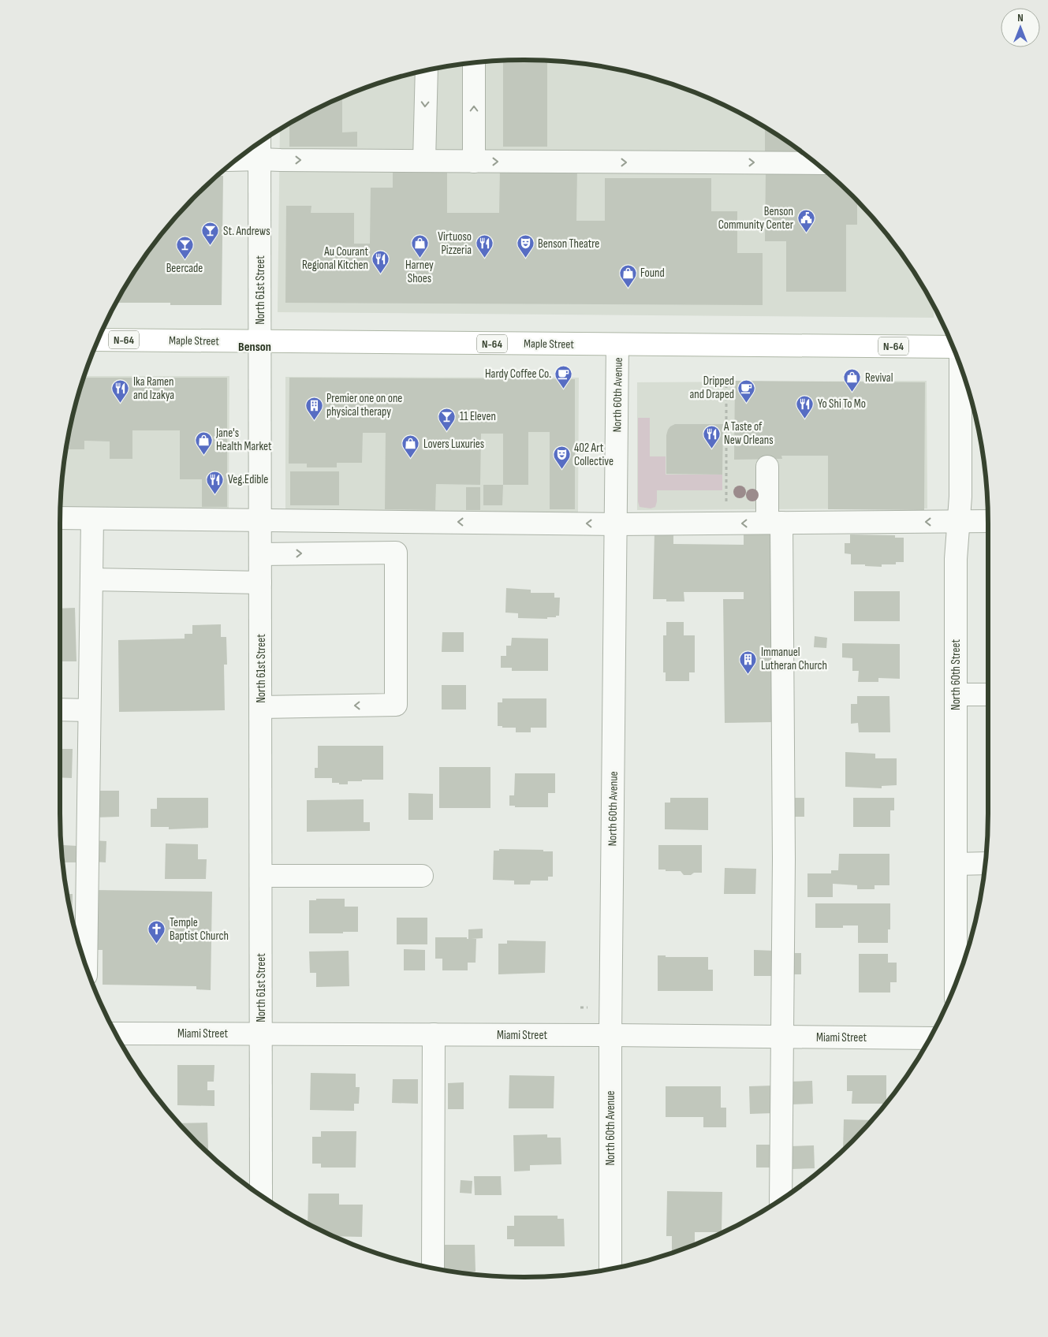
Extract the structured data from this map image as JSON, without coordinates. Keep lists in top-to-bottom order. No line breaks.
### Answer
{"streets":{"main road":["N-64","Maple Street"],"street":["North 61st Street","North 60th Avenue","North 60th Street","Miami Street"]},"crossings":[["North 61st Street","Maple Street"],["North 61st Street","Miami Street"],["Maple Street","North 60th Avenue"],["North 60th Avenue","Miami Street"]],"districts":["Benson"],"places":{"public building":["Benson Community Center"],"bar":["St. Andrews","Beercade","11 Eleven"],"shop":["Harney Shoes","Found","Revival","Jane's Health Market","Lovers Luxuries"],"restaurant":["Virtuoso Pizzeria","Au Courant Regional Kitchen","Ika Ramen and Izakya","Yo Shi To Mo","A Taste of New Orleans","Veg.Edible"],"theatre":["Benson Theatre","402 Art Collective"],"cafe":["Hardy Coffee Co.","Dripped and Draped"],"building":["Premier one on one physical therapy","Immanuel Lutheran Church"],"church":["Temple Baptist Church"]},"north":"top"}
